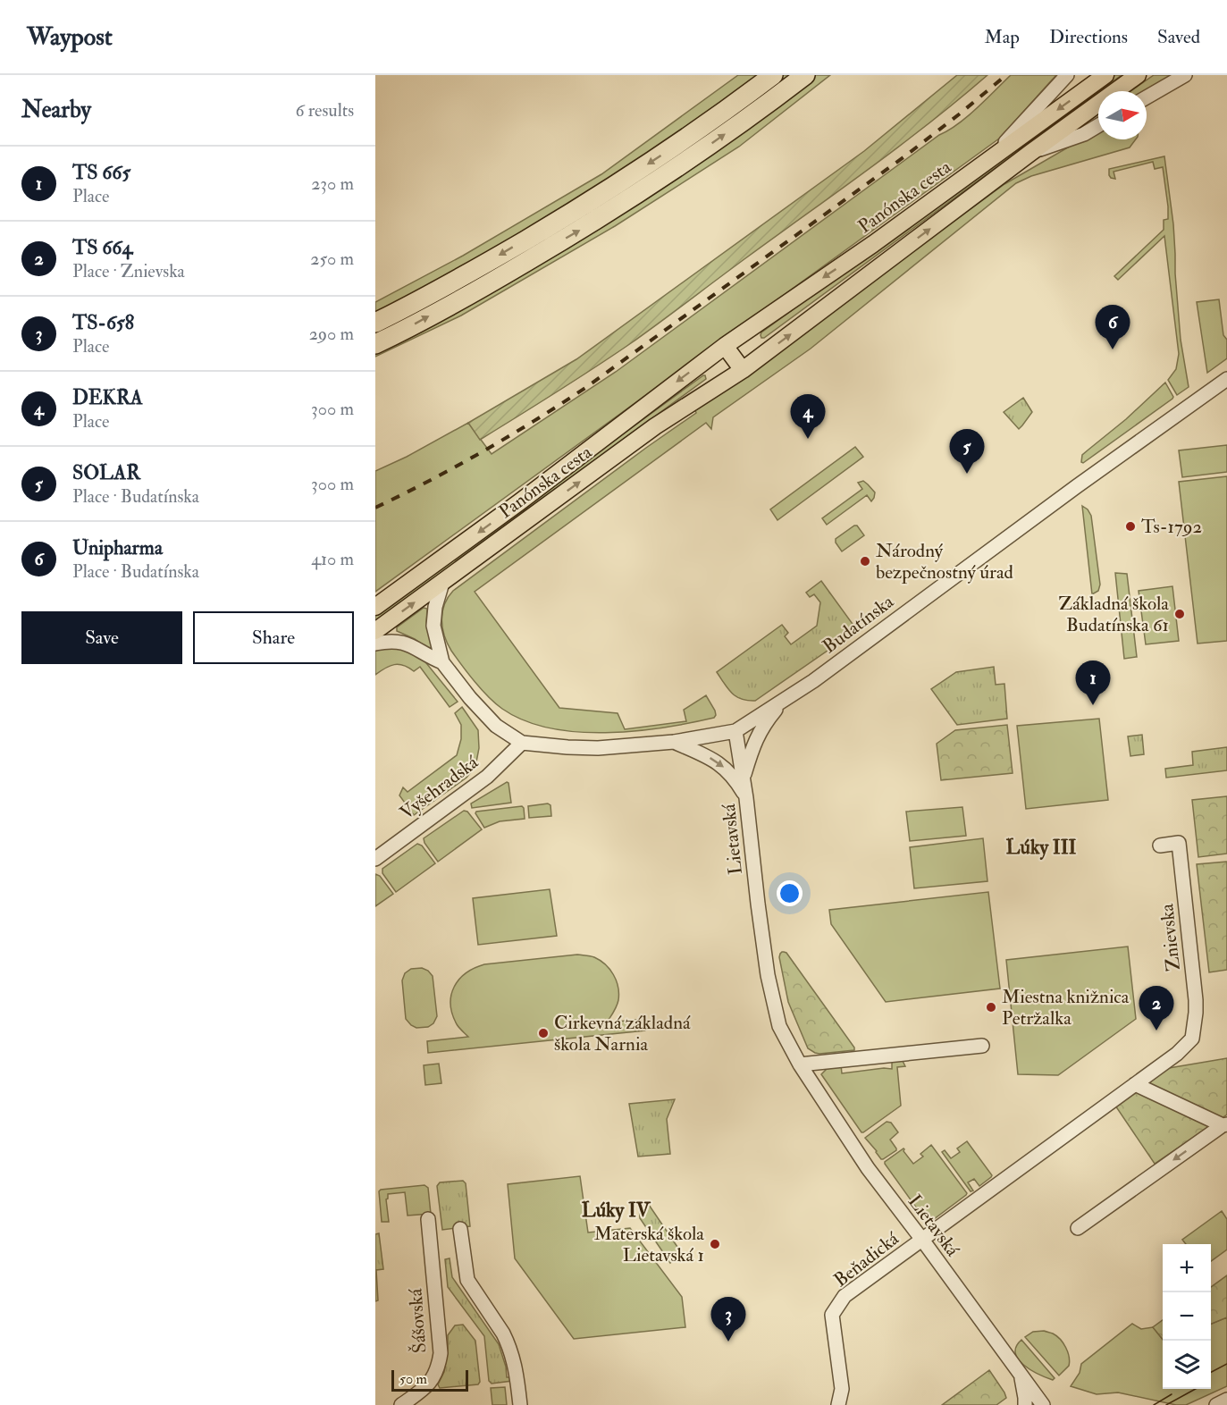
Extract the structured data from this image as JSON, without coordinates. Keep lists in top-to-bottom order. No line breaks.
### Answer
{"streets":{"main road":["Panónska cesta"],"street":["Budatínska","Vyšehradská","Lietavská","Znievska","Beňadická","Šášovská"]},"crossings":[["Budatínska","Vyšehradská"],["Budatínska","Lietavská"],["Lietavská","Znievska"],["Lietavská","Beňadická"],["Znievska","Beňadická"]],"districts":["Lúky III","Lúky IV"],"places":["Ts-1792","Národný bezpečnostný úrad","Základná škola Budatínska 61","Miestna knižnica Petržalka","Cirkevná základná škola Narnia","Materská škola Lietavská 1"],"scale_bar":"50 m","north":"right","page":{"header":"Waypost","nav":["Map","Directions","Saved"],"heading":["Nearby","6 results"],"list":[{"mark":"1","name":"TS 665","note":"Place","value":"230 m"},{"mark":"2","name":"TS 664","note":"Place · Znievska","value":"250 m"},{"mark":"3","name":"TS-658","note":"Place","value":"290 m"},{"mark":"4","name":"DEKRA","note":"Place","value":"300 m"},{"mark":"5","name":"SOLAR","note":"Place · Budatínska","value":"300 m"},{"mark":"6","name":"Unipharma","note":"Place · Budatínska","value":"410 m"}],"pins":["6","4","5","1","2","3"],"buttons":["Save","Share"],"map_buttons":["+","−"],"scale":"50 m"}}
